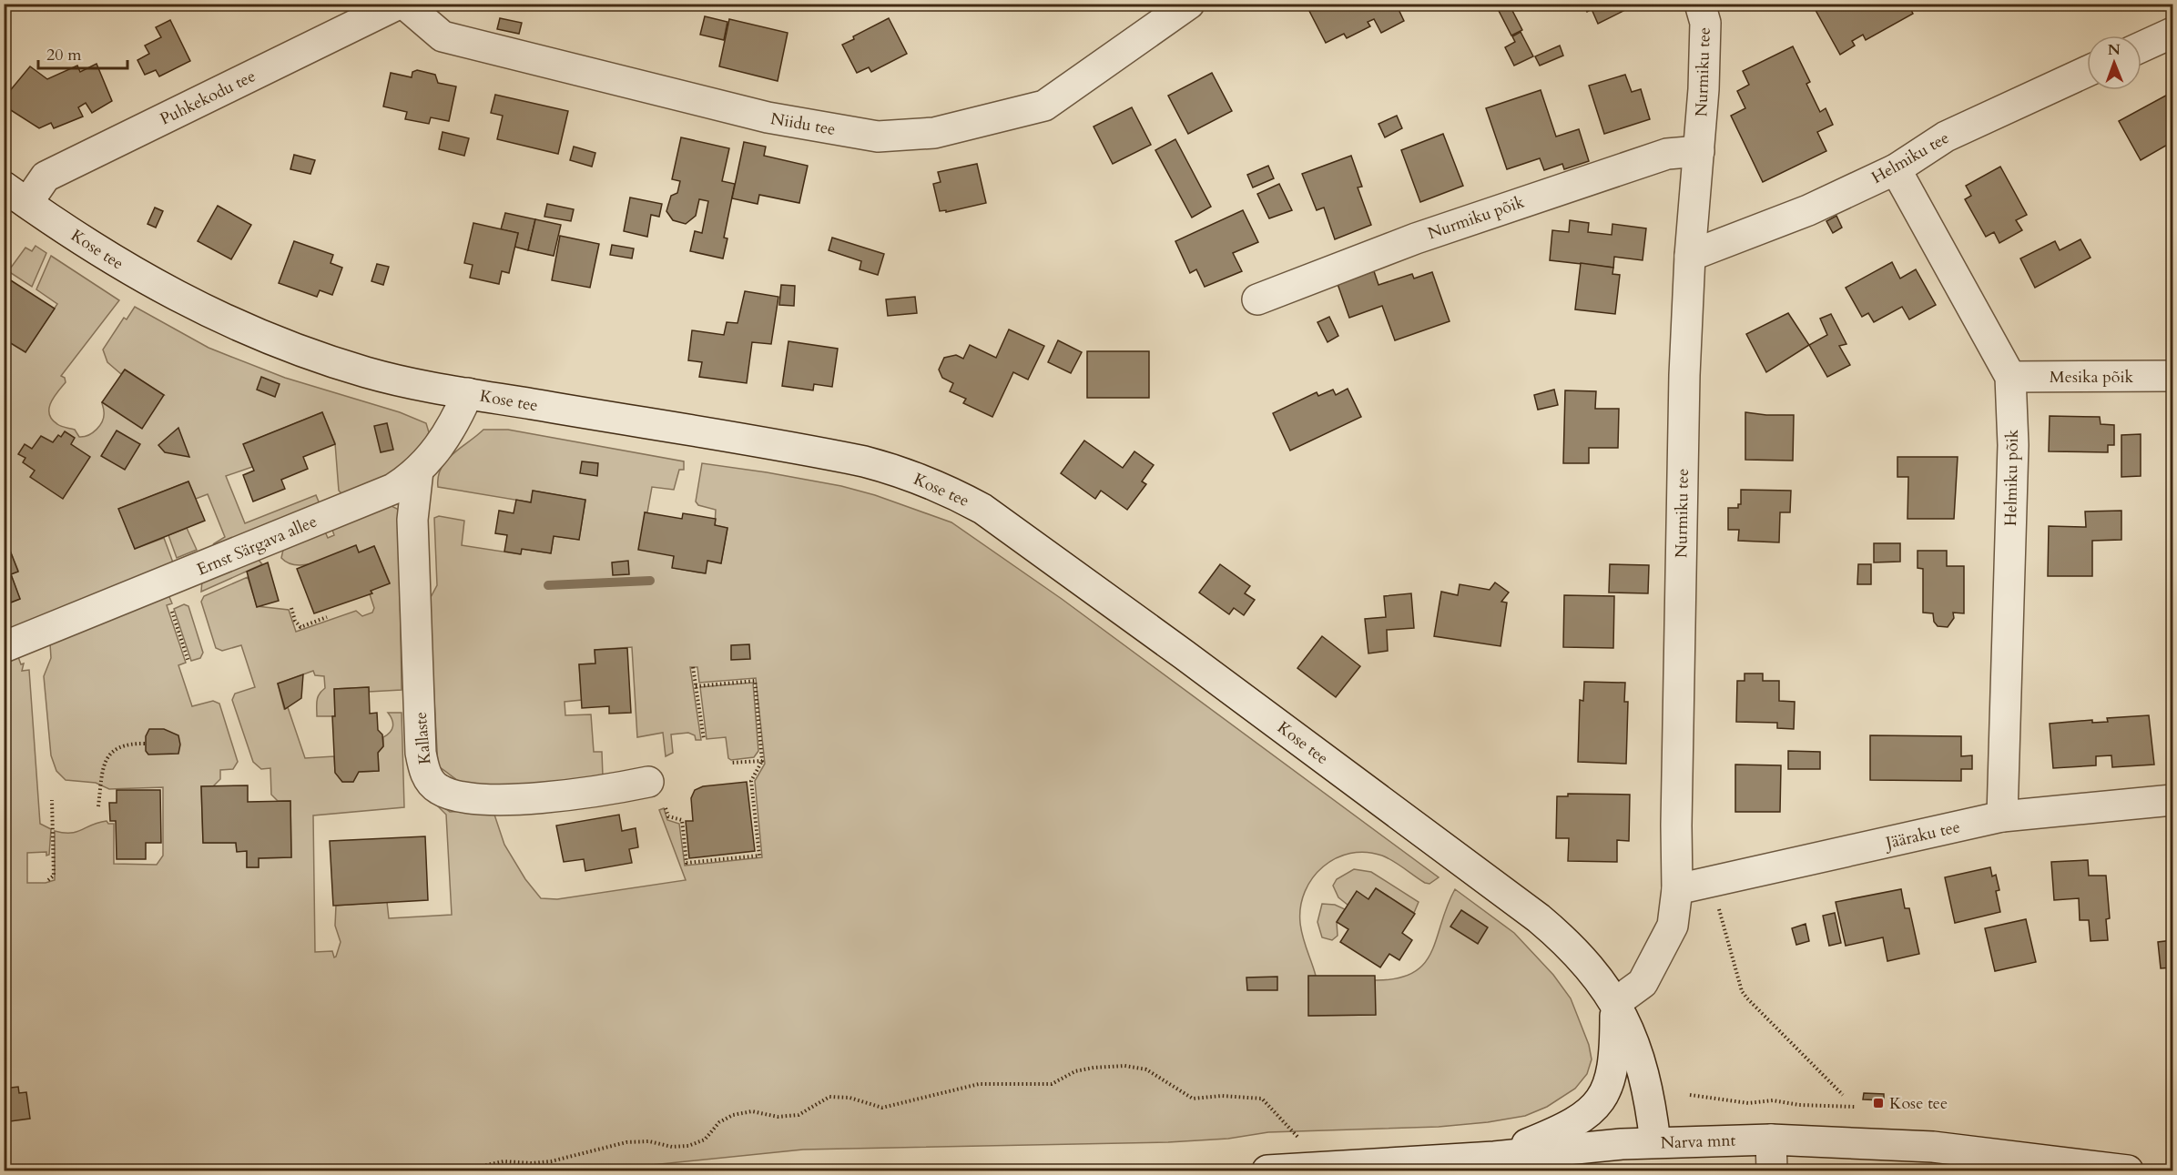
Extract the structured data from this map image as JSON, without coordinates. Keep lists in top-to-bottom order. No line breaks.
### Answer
{"streets":{"street":["Nurmiku tee","Puhkekodu tee","Niidu tee","Helmiku tee","Nurmiku põik","Kose tee","Mesika põik","Helmiku põik","Ernst Särgava allee","Kallaste","Jääraku tee","Narva mnt"]},"crossings":[["Nurmiku tee","Helmiku tee"],["Nurmiku tee","Nurmiku põik"],["Nurmiku tee","Kose tee"],["Nurmiku tee","Jääraku tee"],["Puhkekodu tee","Kose tee"],["Helmiku tee","Helmiku põik"],["Kose tee","Ernst Särgava allee"],["Kose tee","Narva mnt"],["Mesika põik","Helmiku põik"],["Helmiku põik","Jääraku tee"],["Ernst Särgava allee","Kallaste"]],"places":{"transit":["Kose tee"]},"scale_bar":"20 m","north":"top"}
